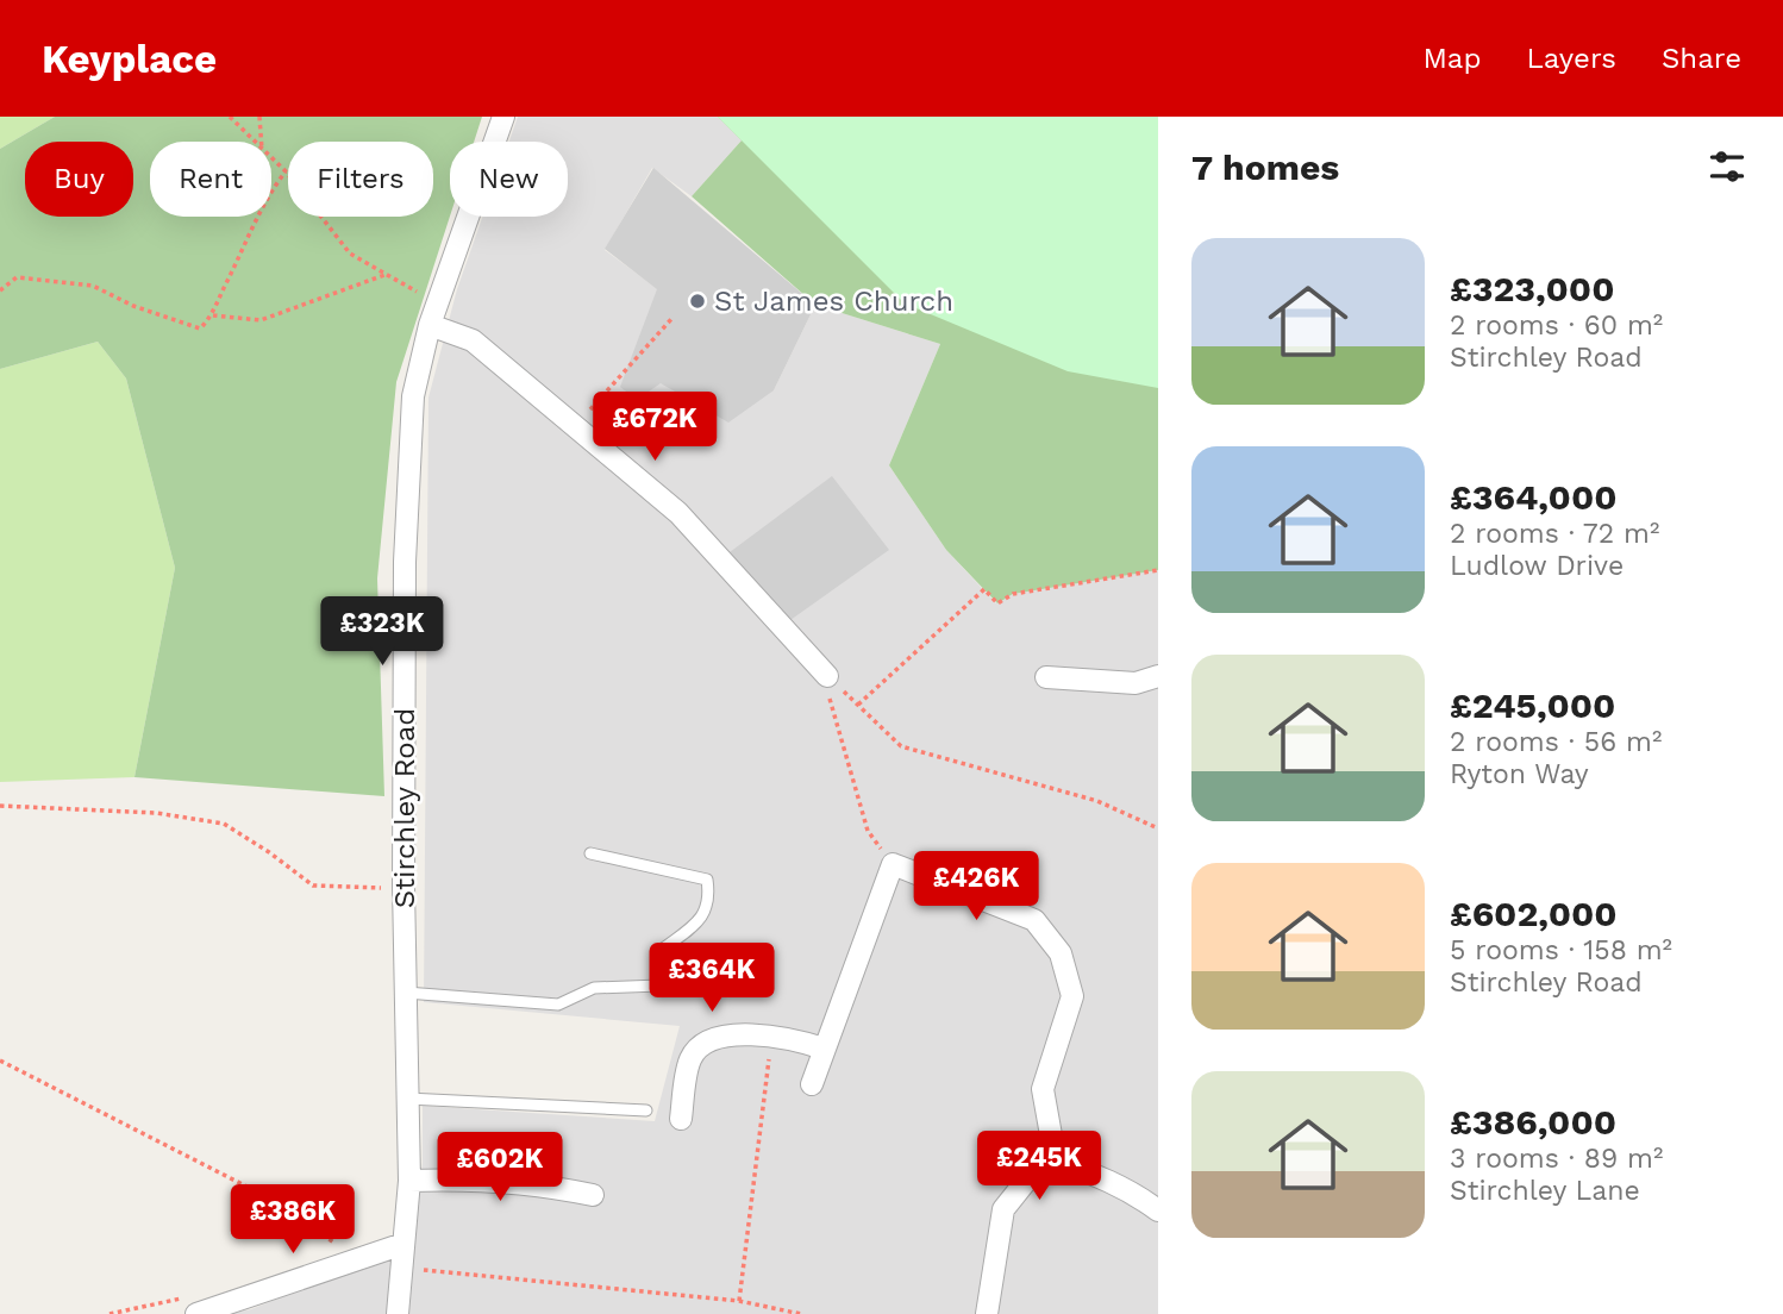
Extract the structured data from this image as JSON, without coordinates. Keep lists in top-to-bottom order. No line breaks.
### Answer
{"streets":{"street":["Stirchley Road"]},"places":["St James Church"],"page":{"header":"Keyplace","nav":["Map","Layers","Share"],"heading":"7 homes","chip":["Buy","Rent","Filters","New"],"list":[{"name":"£323,000","note":"2 rooms · 60 m² · Stirchley Road"},{"name":"£364,000","note":"2 rooms · 72 m² · Ludlow Drive"},{"name":"£245,000","note":"2 rooms · 56 m² · Ryton Way"},{"name":"£602,000","note":"5 rooms · 158 m² · Stirchley Road"},{"name":"£386,000","note":"3 rooms · 89 m² · Stirchley Lane"}],"price":["£672K","£323K","£426K","£364K","£245K","£602K","£386K"]}}
